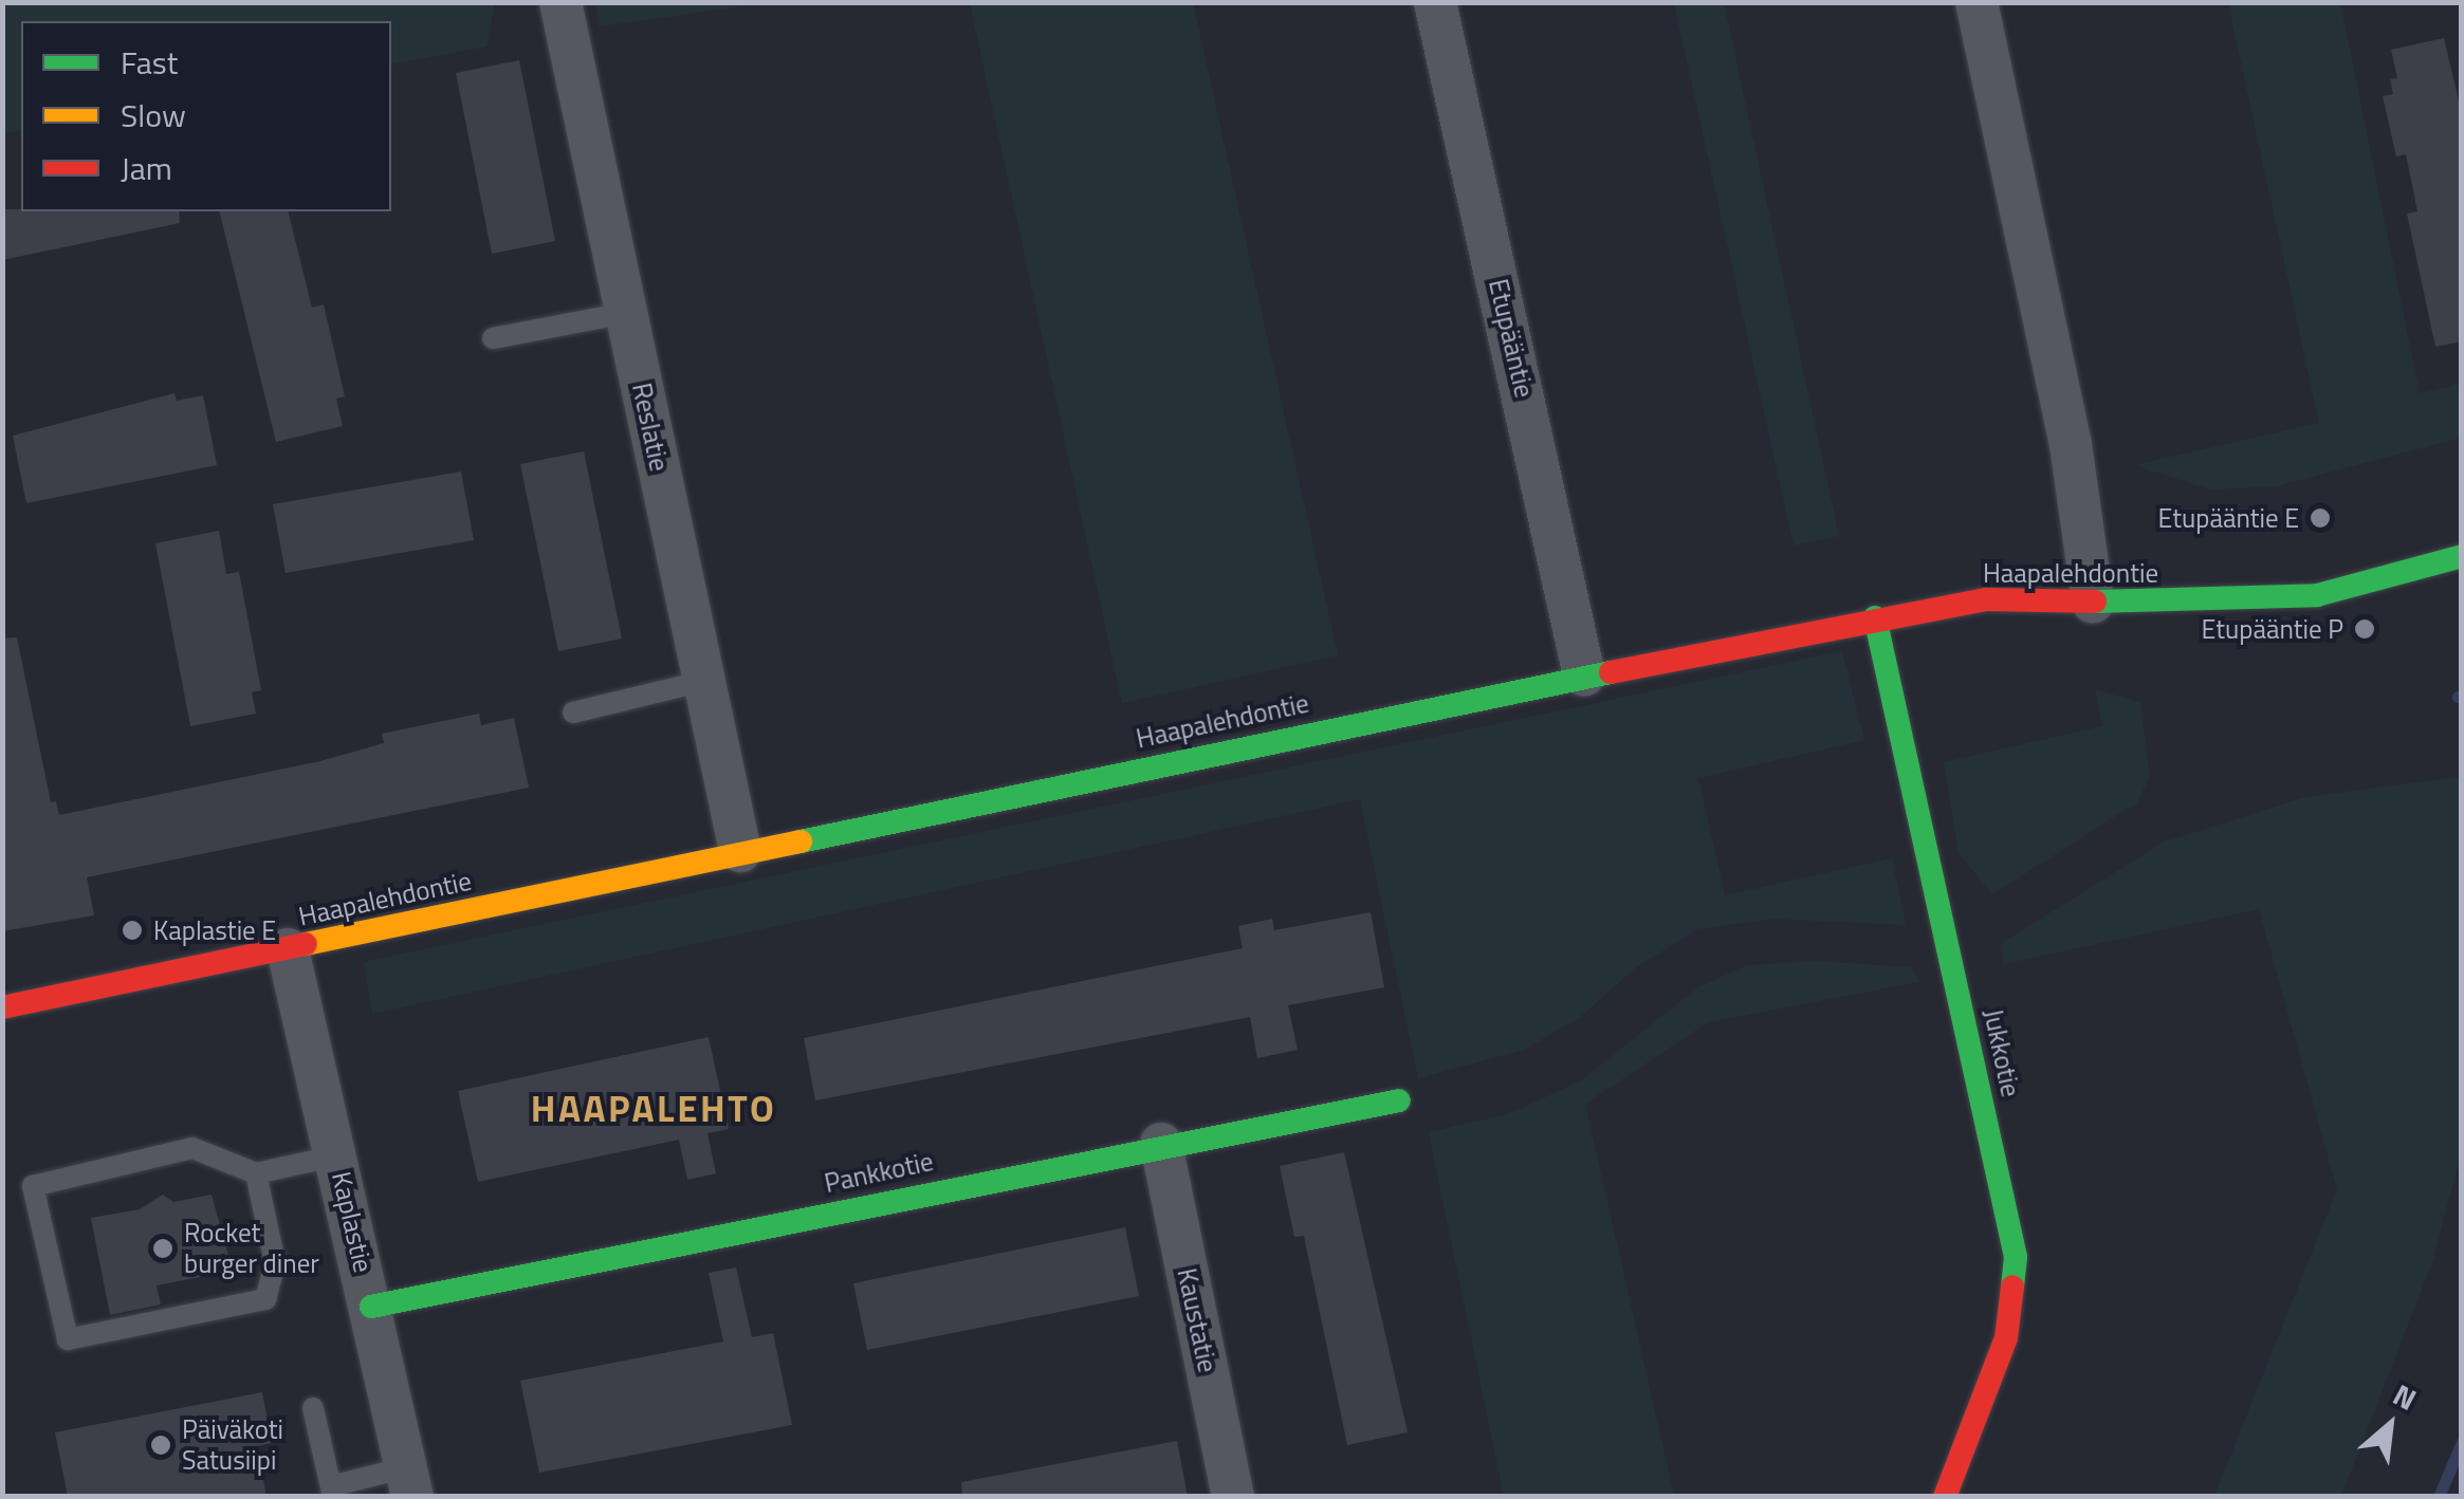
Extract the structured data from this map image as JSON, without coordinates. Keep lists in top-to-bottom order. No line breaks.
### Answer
{"streets":{"street":["Etupääntie","Reslatie","Haapalehdontie","Jukkotie","Pankkotie","Kaplastie","Kaustatie"]},"crossings":[["Etupääntie","Haapalehdontie"],["Reslatie","Haapalehdontie"],["Haapalehdontie","Jukkotie"],["Haapalehdontie","Kaplastie"],["Pankkotie","Kaplastie"],["Pankkotie","Kaustatie"]],"districts":["HAAPALEHTO"],"places":["Etupääntie E","Etupääntie P","Kaplastie E","Rocket burger diner","Päiväkoti Satusiipi"],"legend":["Fast","Slow","Jam"],"north":"top right"}
